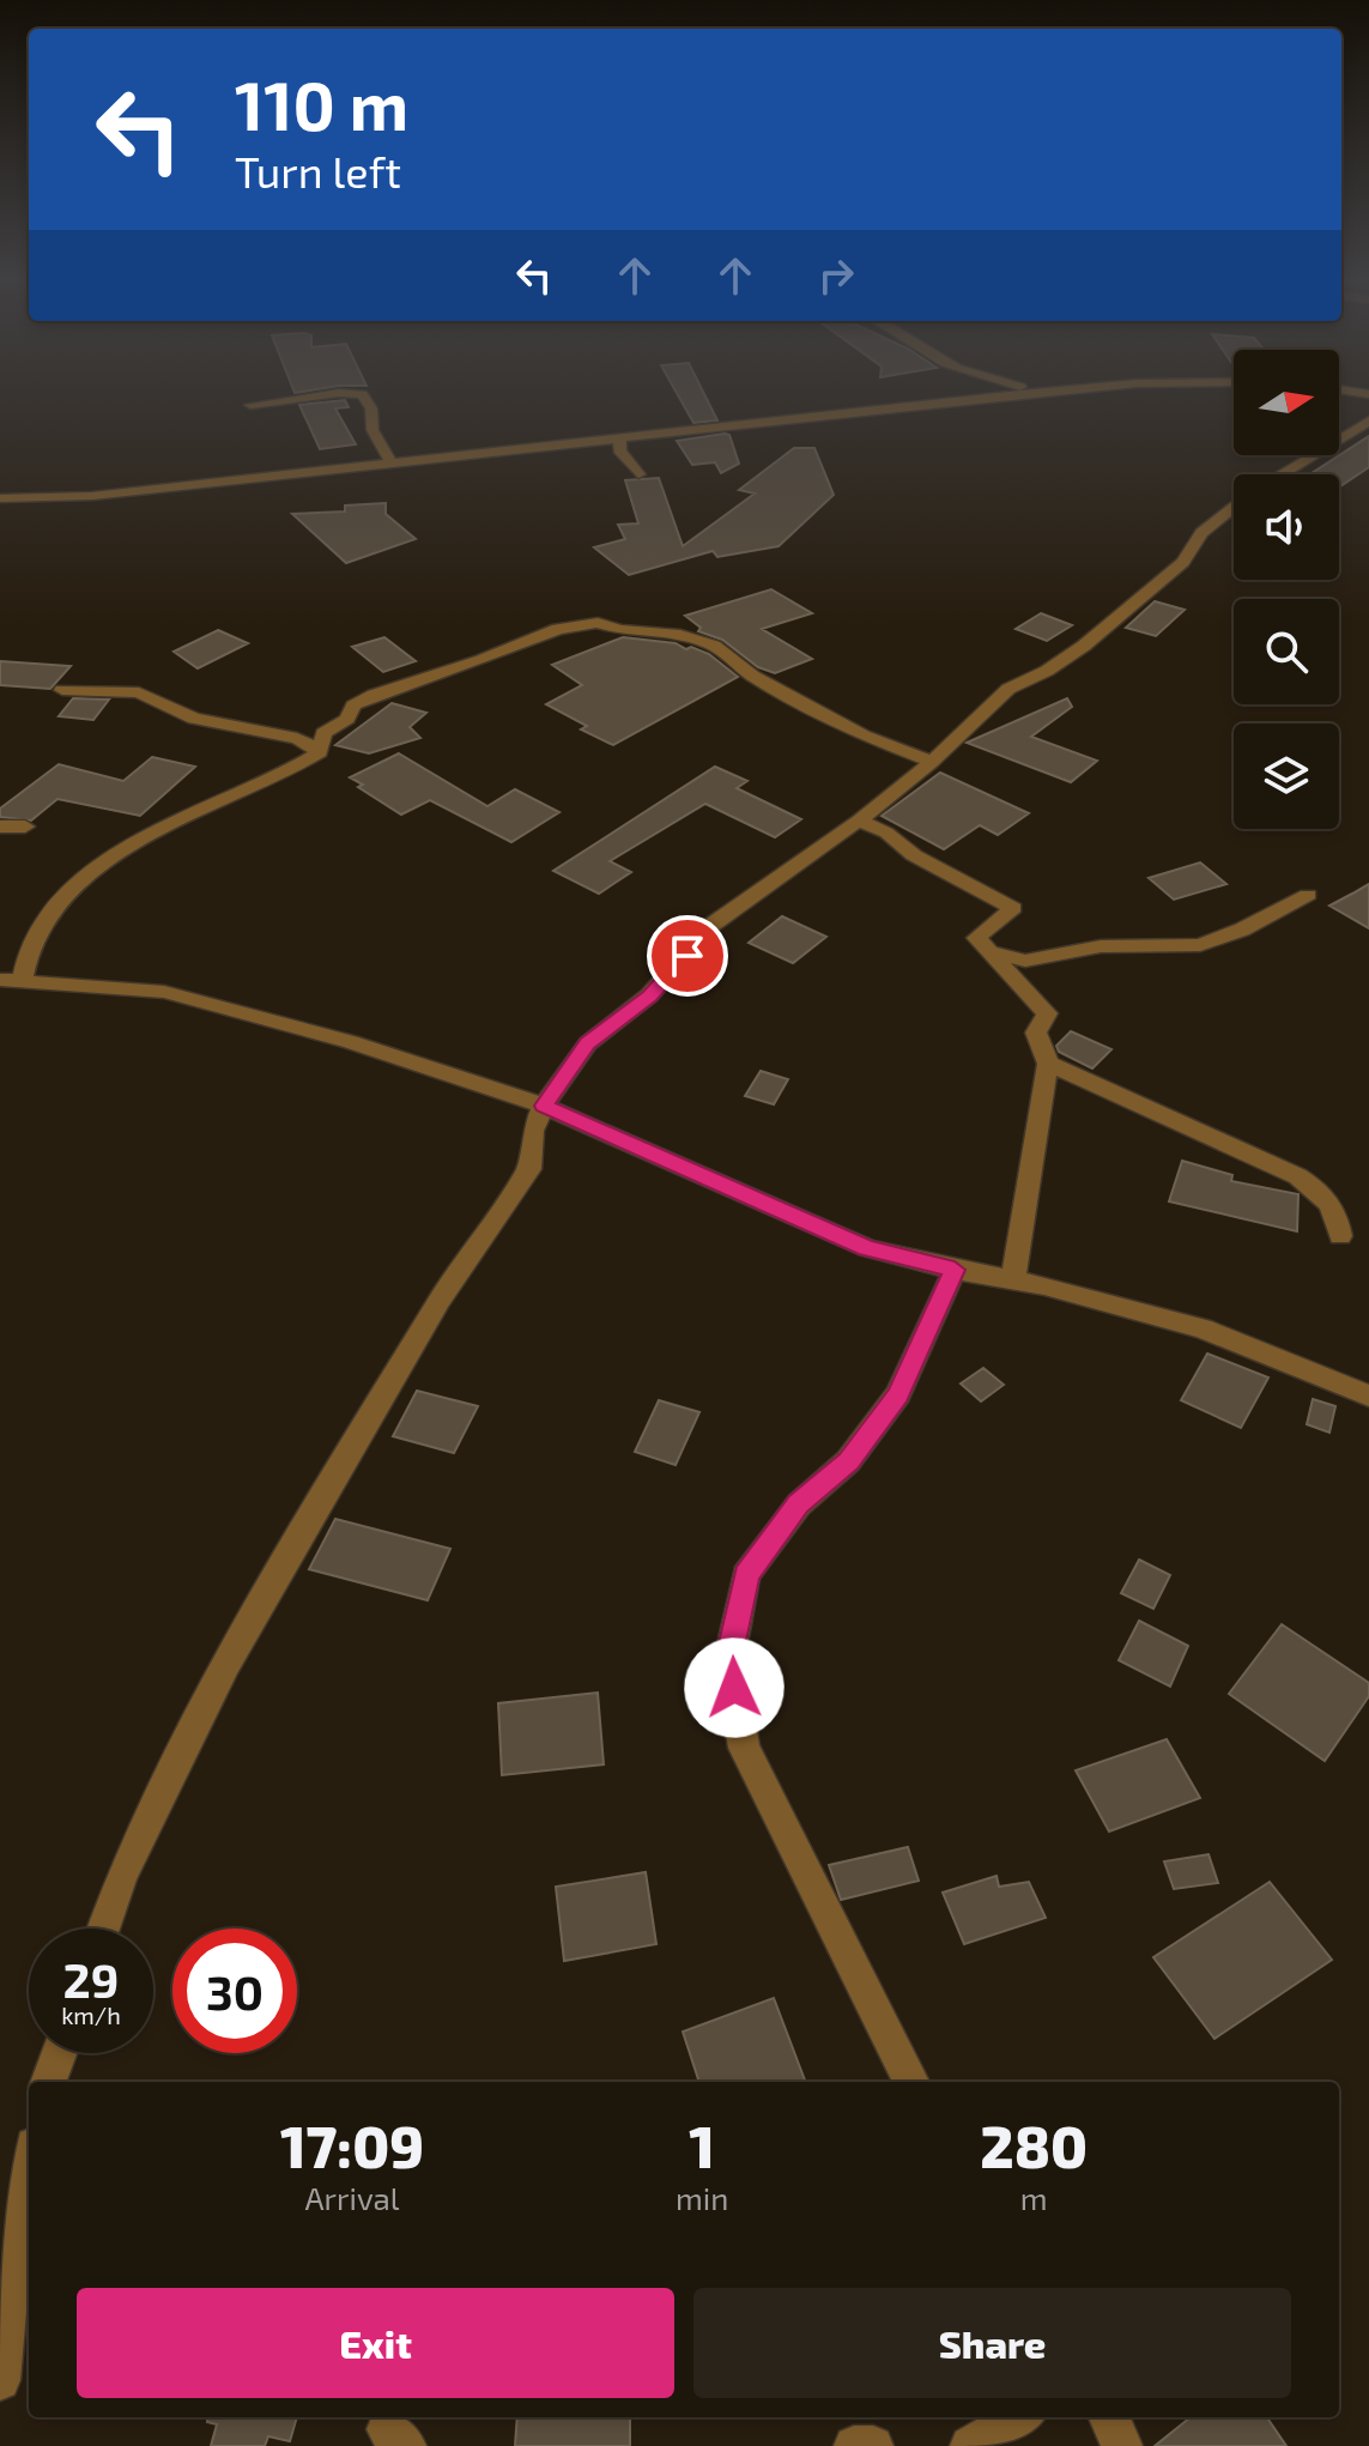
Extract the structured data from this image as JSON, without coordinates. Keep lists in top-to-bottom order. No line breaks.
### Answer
{"north":"right","page":{"turn":["110 m","Turn left"],"speed":"29 km/h","limit":"30","eta":["17:09","Arrival","1","min","280","m"],"buttons":["Exit","Share"]}}
